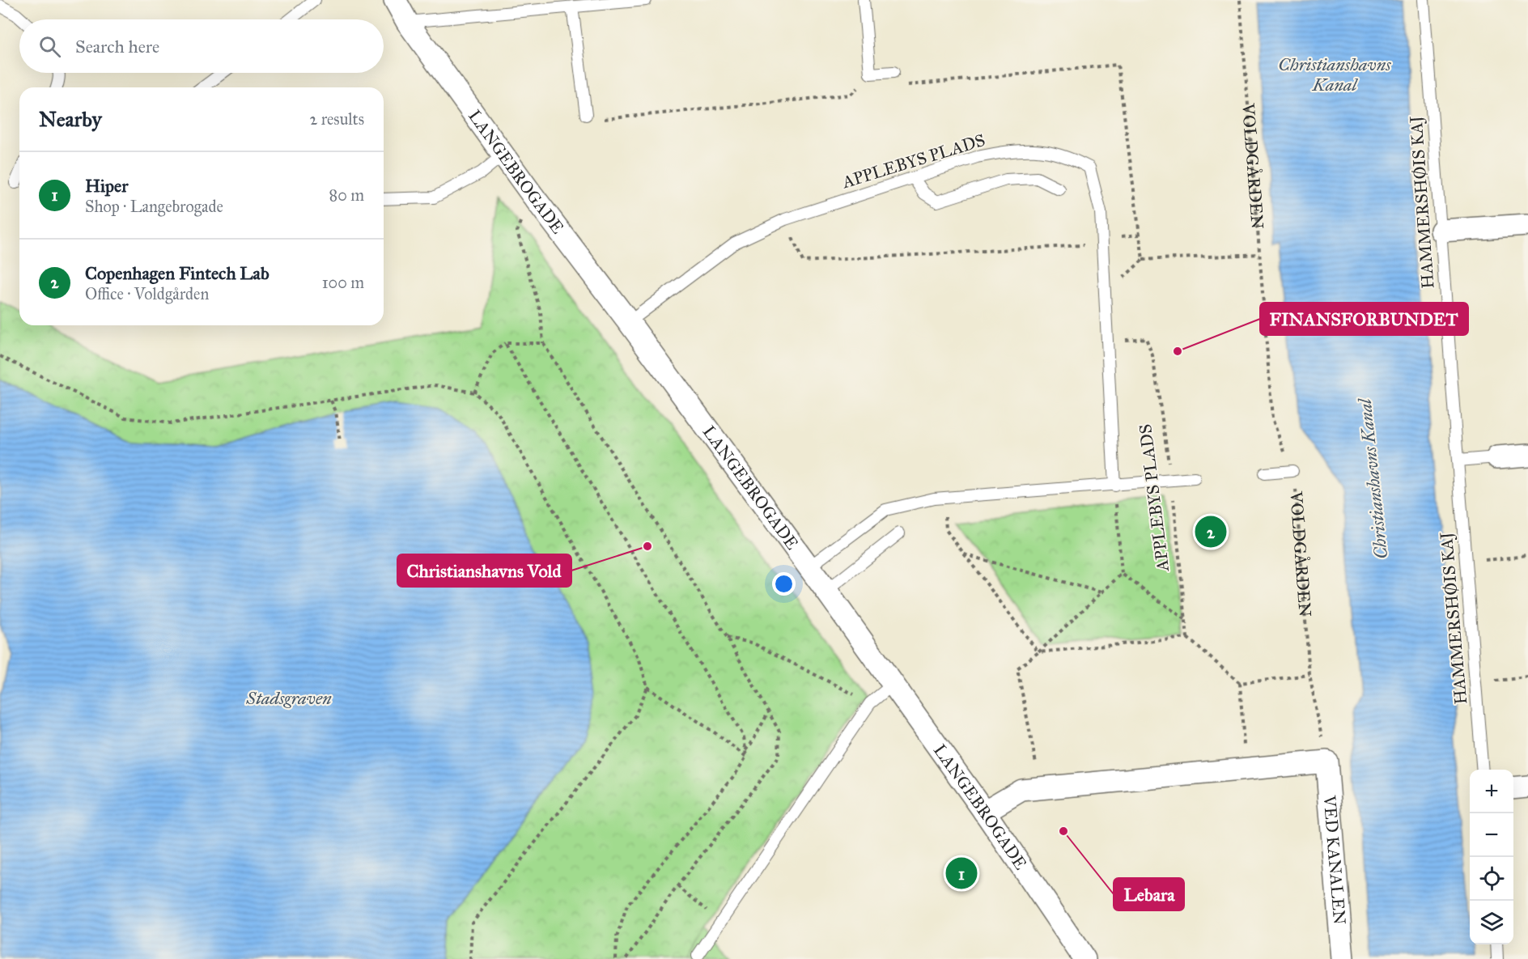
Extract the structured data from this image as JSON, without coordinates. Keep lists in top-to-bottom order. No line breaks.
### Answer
{"streets":{"street":["LANGEBROGADE","VED KANALEN"],"lane":["APPLEBYS PLADS","HAMMERSHØIS KAJ"],"path":["VOLDGÅRDEN"]},"crossings":[["APPLEBYS PLADS","LANGEBROGADE"],["VOLDGÅRDEN","VED KANALEN"]],"water":["Christianshavns Kanal","Stadsgraven"],"places":["FINANSFORBUNDET","Christianshavns Vold","Lebara"],"page":{"search":"Search here","heading":["Nearby","2 results"],"list":[{"mark":"1","name":"Hiper","note":"Shop · Langebrogade","value":"80 m"},{"mark":"2","name":"Copenhagen Fintech Lab","note":"Office · Voldgården","value":"100 m"}],"pins":["2","1"],"map_buttons":["+","−"]}}
